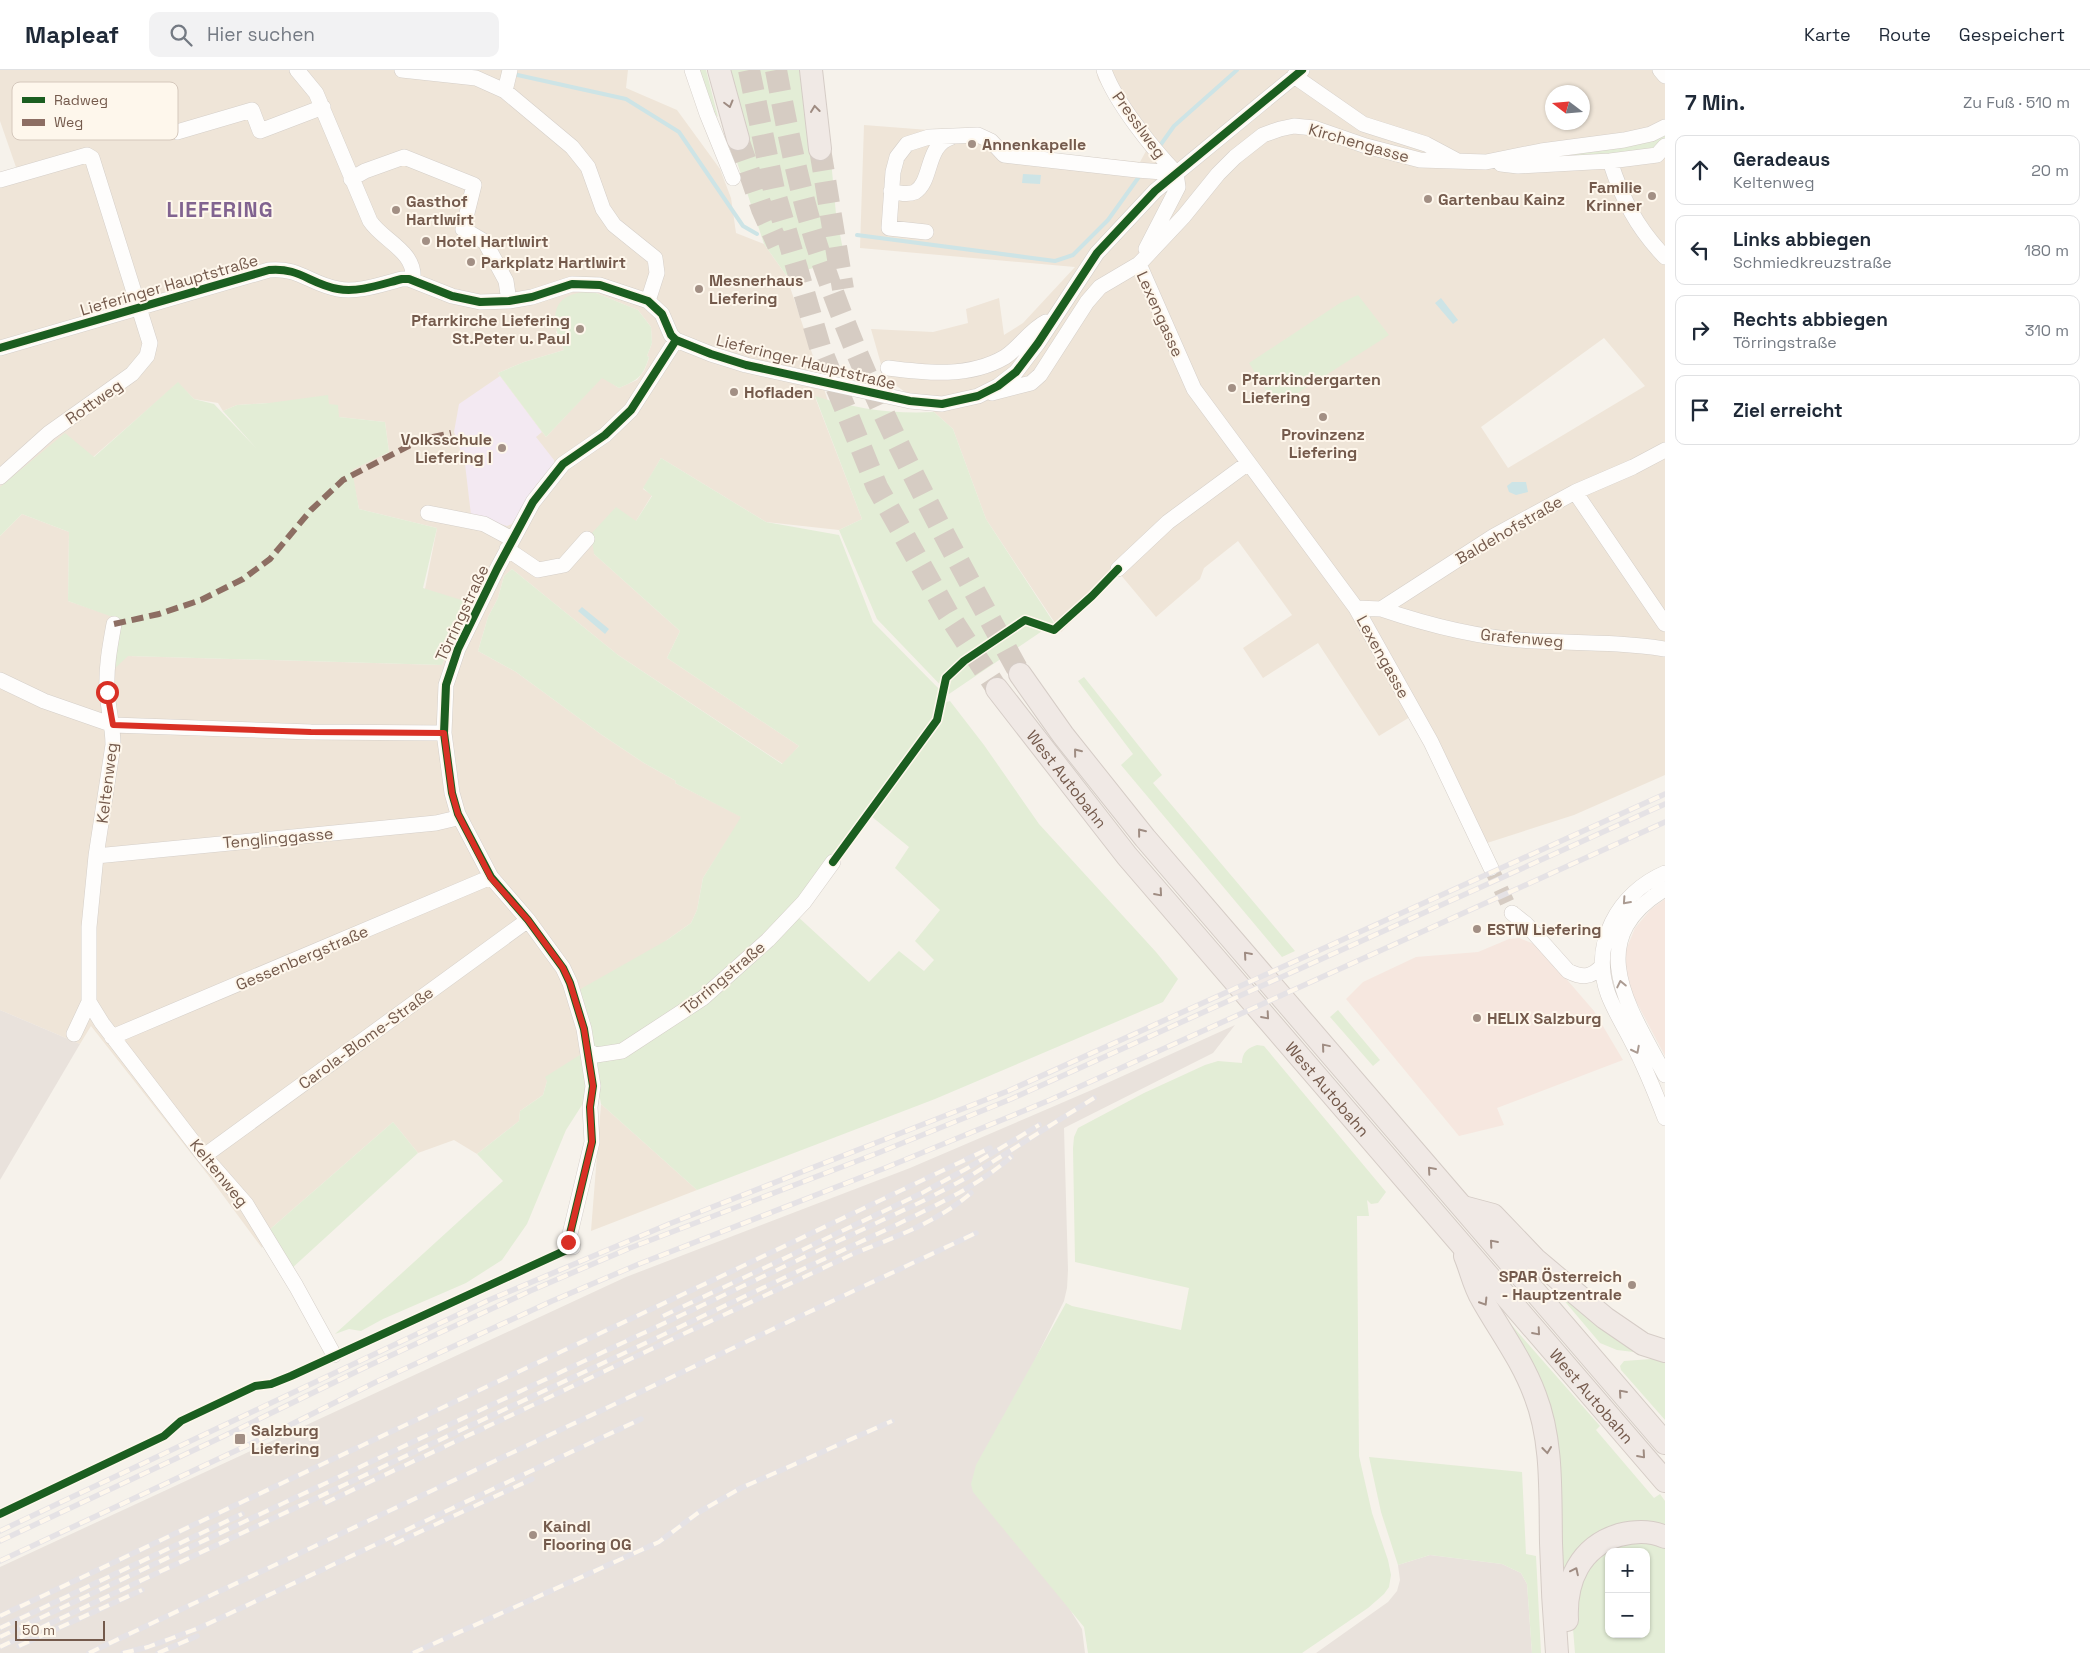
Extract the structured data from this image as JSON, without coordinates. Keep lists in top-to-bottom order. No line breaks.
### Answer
{"streets":{"highway":["West Autobahn"],"street":["Presslweg","Kirchengasse","Lieferinger Hauptstraße","Lexengasse","Rottweg","Baldehofstraße","Törringstraße","Grafenweg","Keltenweg","Tenglinggasse","Gessenbergstraße","Carola-Blome-Straße"]},"crossings":[["Presslweg","Lieferinger Hauptstraße"],["Kirchengasse","Lieferinger Hauptstraße"],["Kirchengasse","Lexengasse"],["Lieferinger Hauptstraße","Rottweg"],["Lieferinger Hauptstraße","Törringstraße"],["Baldehofstraße","Grafenweg"],["Törringstraße","Tenglinggasse"],["Törringstraße","Gessenbergstraße"],["Törringstraße","Carola-Blome-Straße"],["Keltenweg","Tenglinggasse"],["Keltenweg","Gessenbergstraße"],["Keltenweg","Carola-Blome-Straße"]],"districts":["LIEFERING"],"places":{"other":["Annenkapelle","Familie Krinner","Gartenbau Kainz","Gasthof Hartlwirt","Hotel Hartlwirt","Parkplatz Hartlwirt","Mesnerhaus Liefering","Pfarrkirche Liefering St.Peter u. Paul","Pfarrkindergarten Liefering","Hofladen","Provinzenz Liefering","Volksschule Liefering I","ESTW Liefering","HELIX Salzburg","SPAR Österreich - Hauptzentrale","Kaindl Flooring OG"],"transit":["Salzburg Liefering"]},"legend":["Radweg","Weg"],"scale_bar":"50 m","north":"left","page":{"header":"Mapleaf","search":"Hier suchen","nav":["Karte","Route","Gespeichert"],"heading":["7 Min.","Zu Fuß · 510 m"],"list":[["Geradeaus","Keltenweg","20 m"],["Links abbiegen","Schmiedkreuzstraße","180 m"],["Rechts abbiegen","Törringstraße","310 m"],"Ziel erreicht"],"map_buttons":["+","−"],"scale":"50 m"}}
